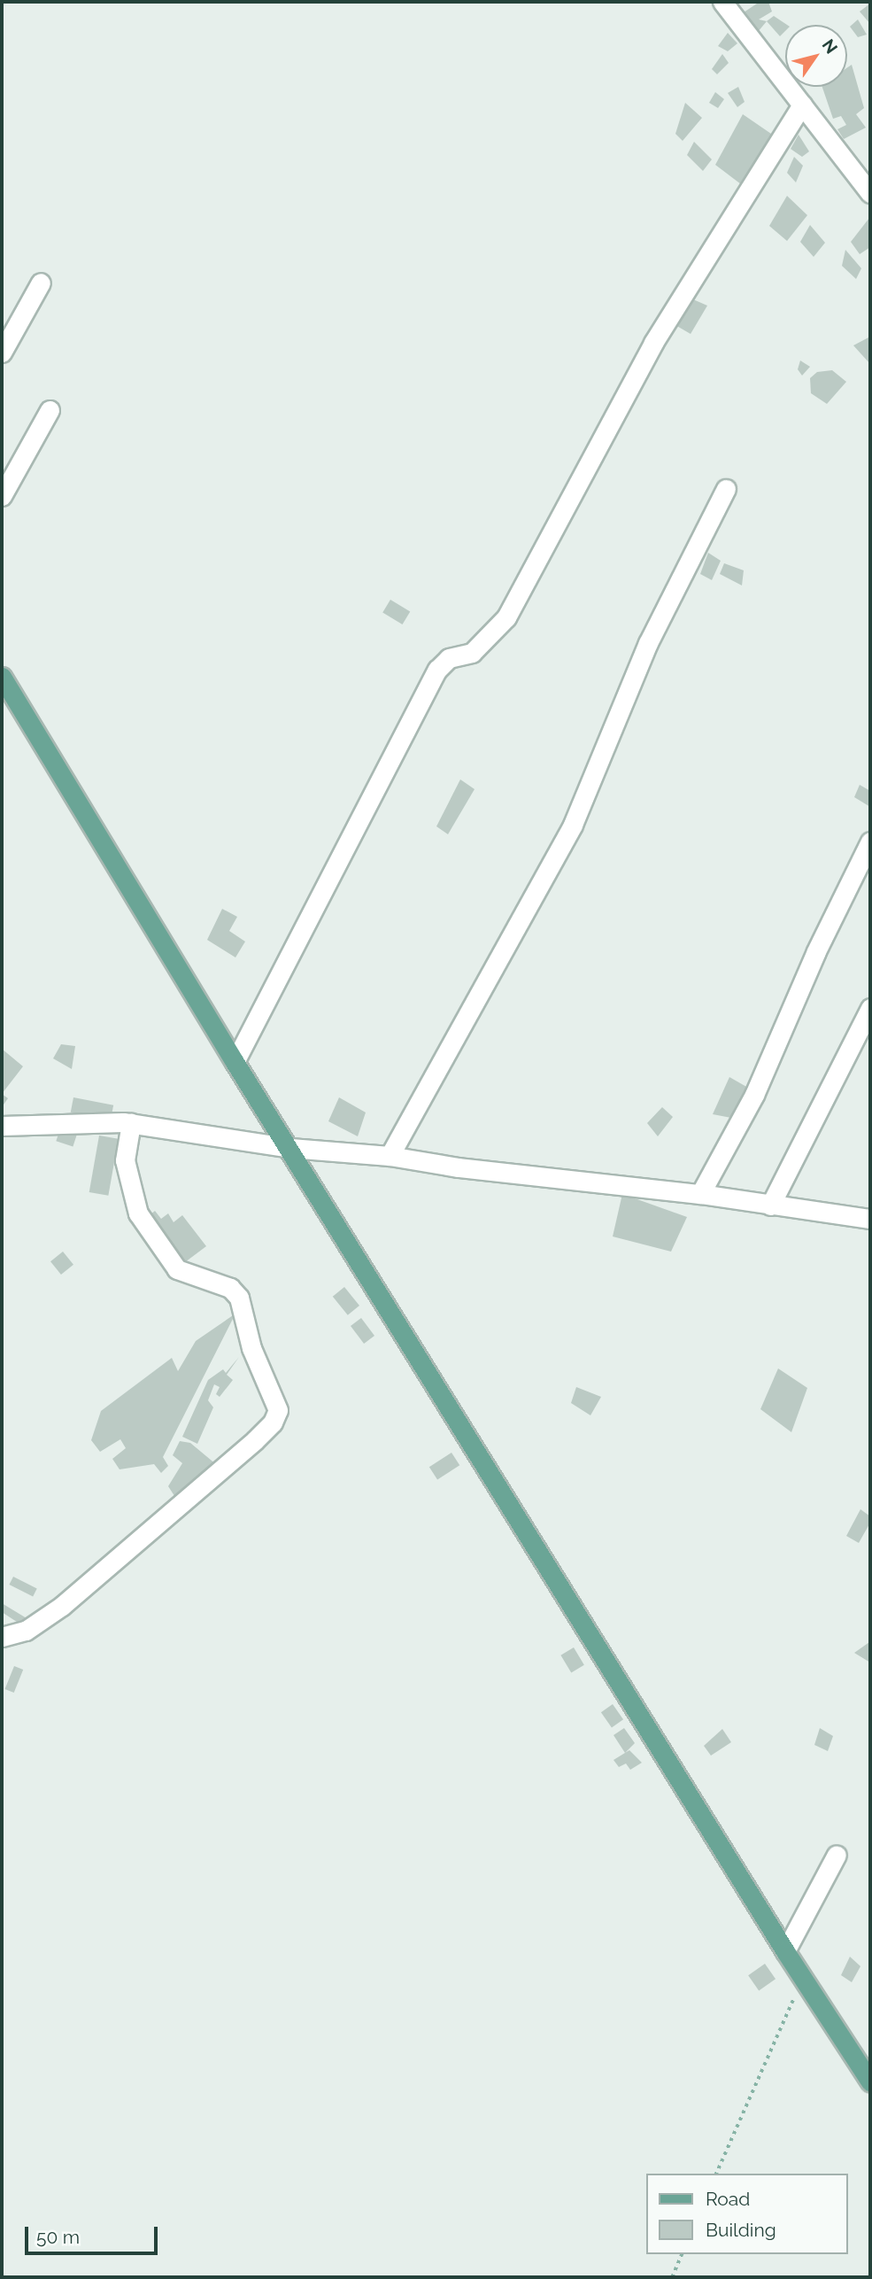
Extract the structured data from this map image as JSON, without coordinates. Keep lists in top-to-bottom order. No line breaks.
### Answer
{"legend":["Road","Building"],"scale_bar":"50 m","north":"top right"}
